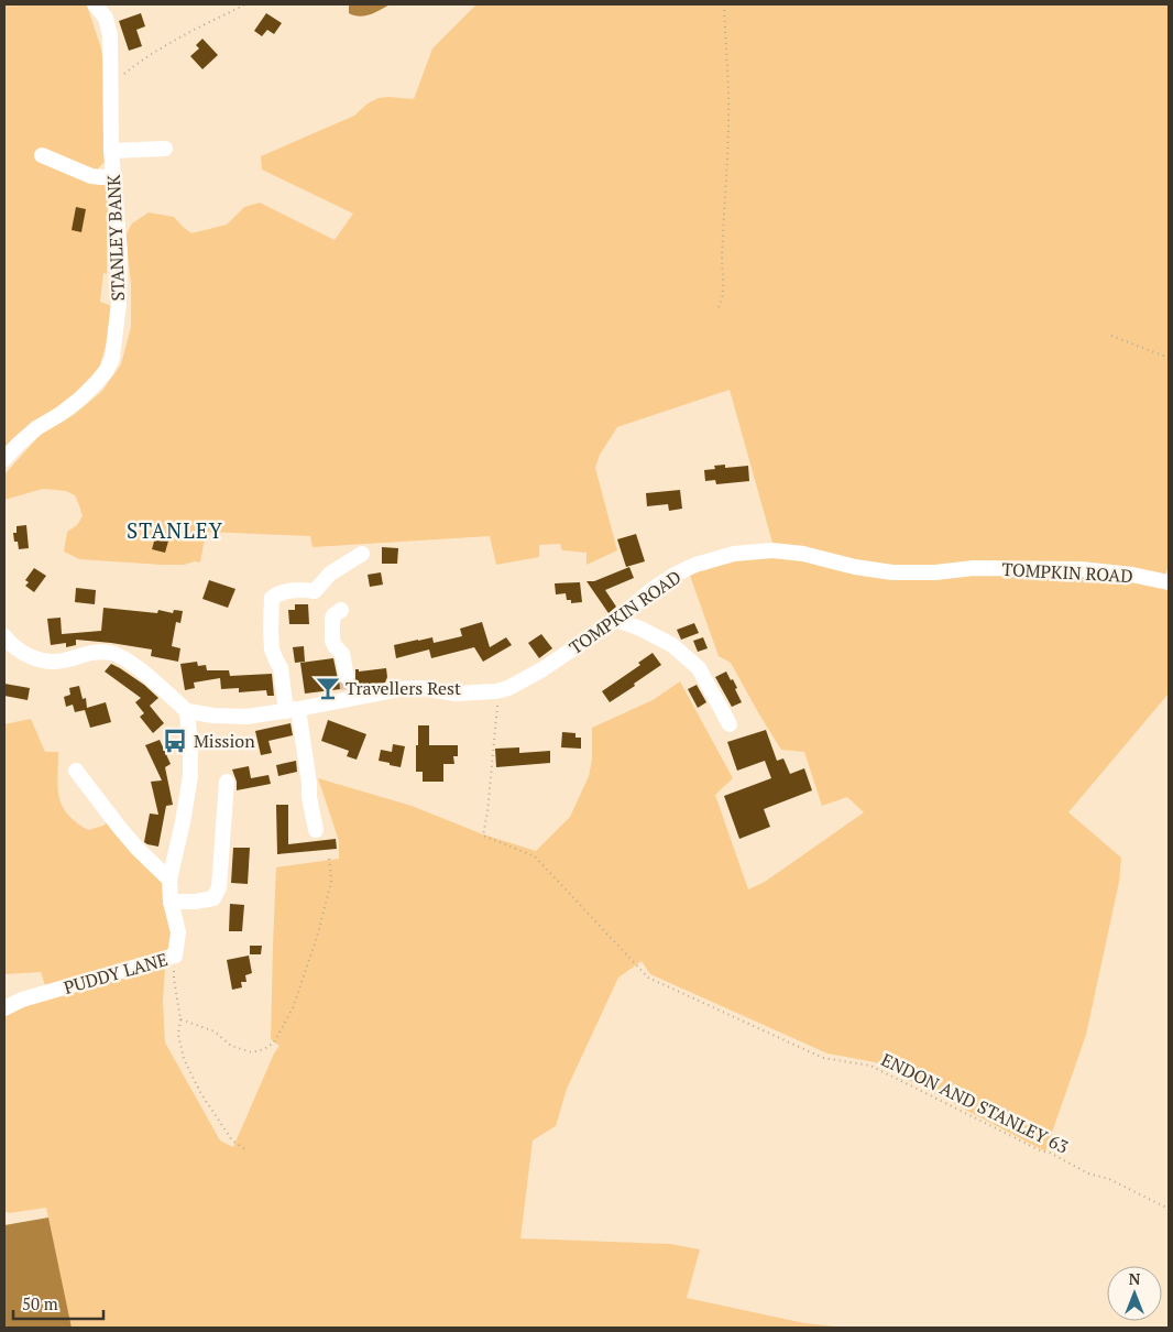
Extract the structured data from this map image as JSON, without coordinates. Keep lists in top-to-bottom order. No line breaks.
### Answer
{"streets":{"street":["STANLEY BANK","TOMPKIN ROAD","PUDDY LANE"],"path":["ENDON AND STANLEY 63"]},"crossings":[["TOMPKIN ROAD","PUDDY LANE"],["TOMPKIN ROAD","ENDON AND STANLEY 63"]],"districts":["STANLEY"],"places":{"bar":["Travellers Rest"],"bus stop":["Mission"]},"scale_bar":"50 m","north":"top"}
